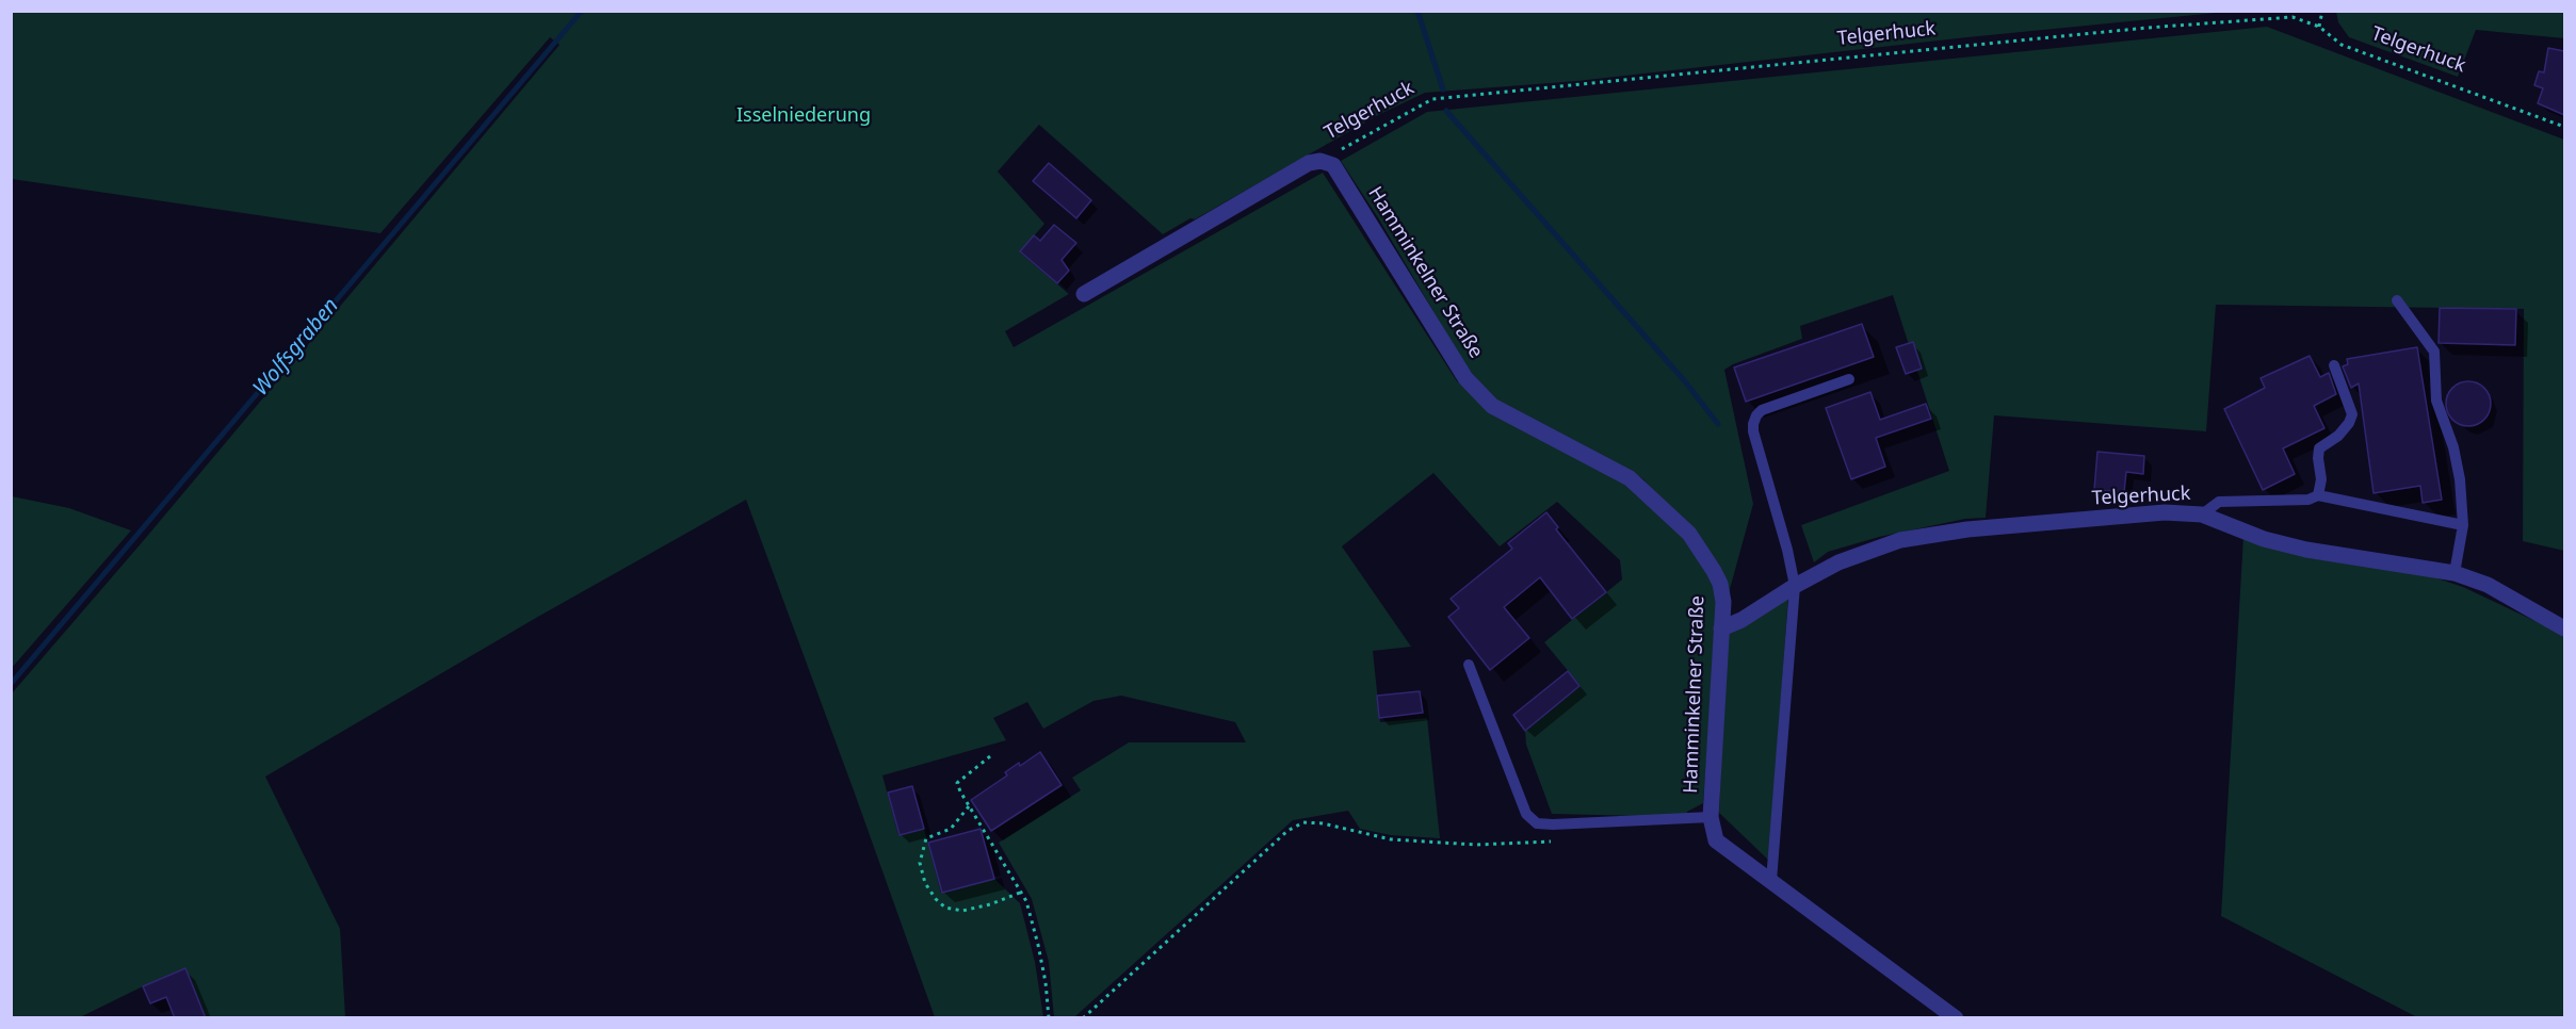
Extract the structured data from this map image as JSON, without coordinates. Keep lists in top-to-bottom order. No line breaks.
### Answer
{"streets":{"street":["Telgerhuck","Hamminkelner Straße"]},"crossings":[["Telgerhuck","Hamminkelner Straße"]],"water":["Wolfsgraben"],"parks":["Isselniederung"]}
